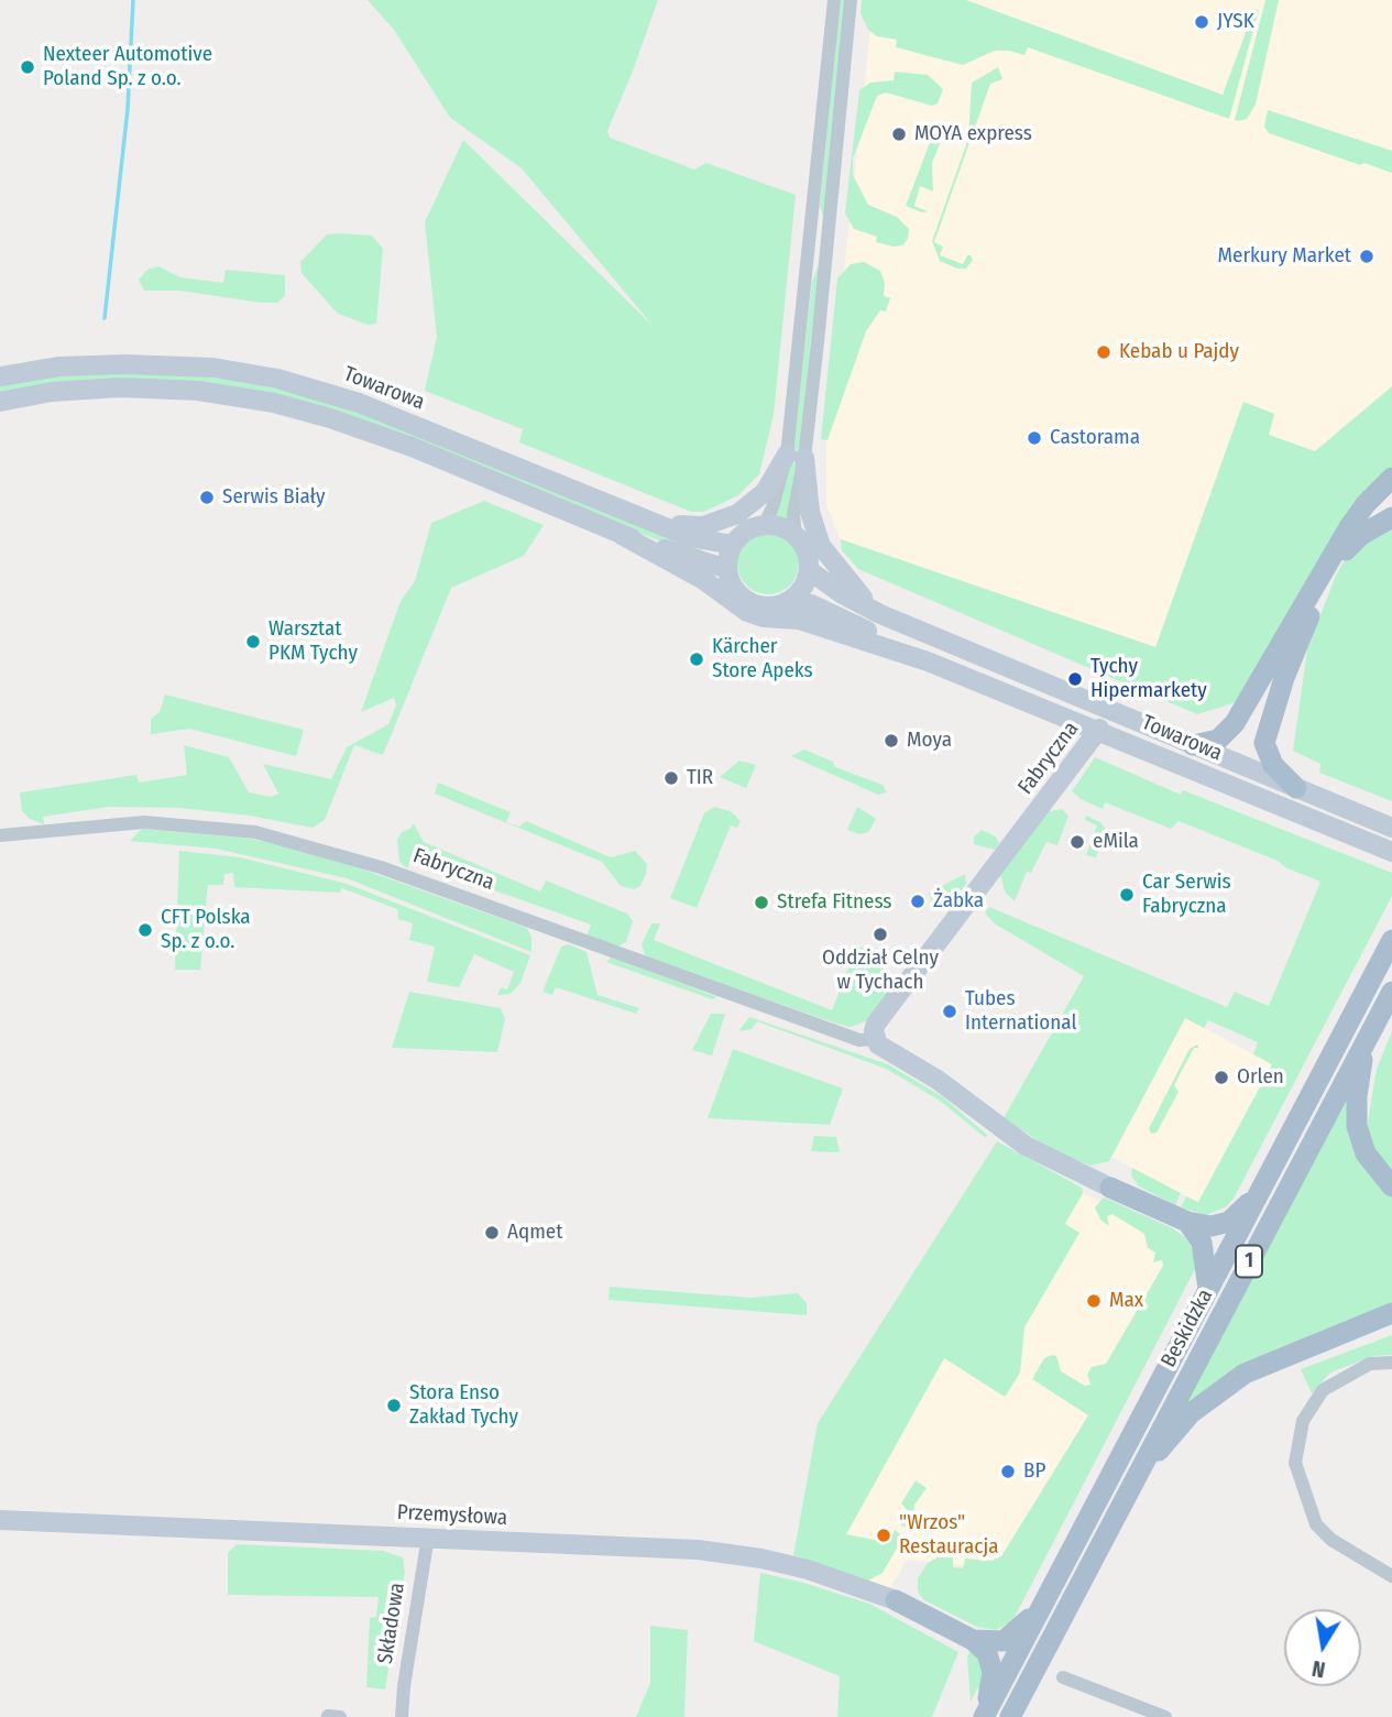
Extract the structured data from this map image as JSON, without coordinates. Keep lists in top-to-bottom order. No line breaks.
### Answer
{"streets":{"main road":["1","Beskidzka"],"street":["Towarowa","Fabryczna","Przemysłowa","Składowa"]},"crossings":[["Towarowa","Fabryczna"],["Przemysłowa","Składowa"]],"places":["JYSK","Nexteer Automotive Poland Sp. z o.o.","MOYA express","Merkury Market","Kebab u Pajdy","Castorama","Serwis Biały","Warsztat PKM Tychy","Kärcher Store Apeks","Tychy Hipermarkety","Moya","TIR","eMila","Car Serwis Fabryczna","Żabka","Strefa Fitness","CFT Polska Sp. z o.o.","Oddział Celny w Tychach","Tubes International","Orlen","Aqmet","Max","Stora Enso Zakład Tychy","BP","\"Wrzos\" Restauracja"],"north":"bottom"}
